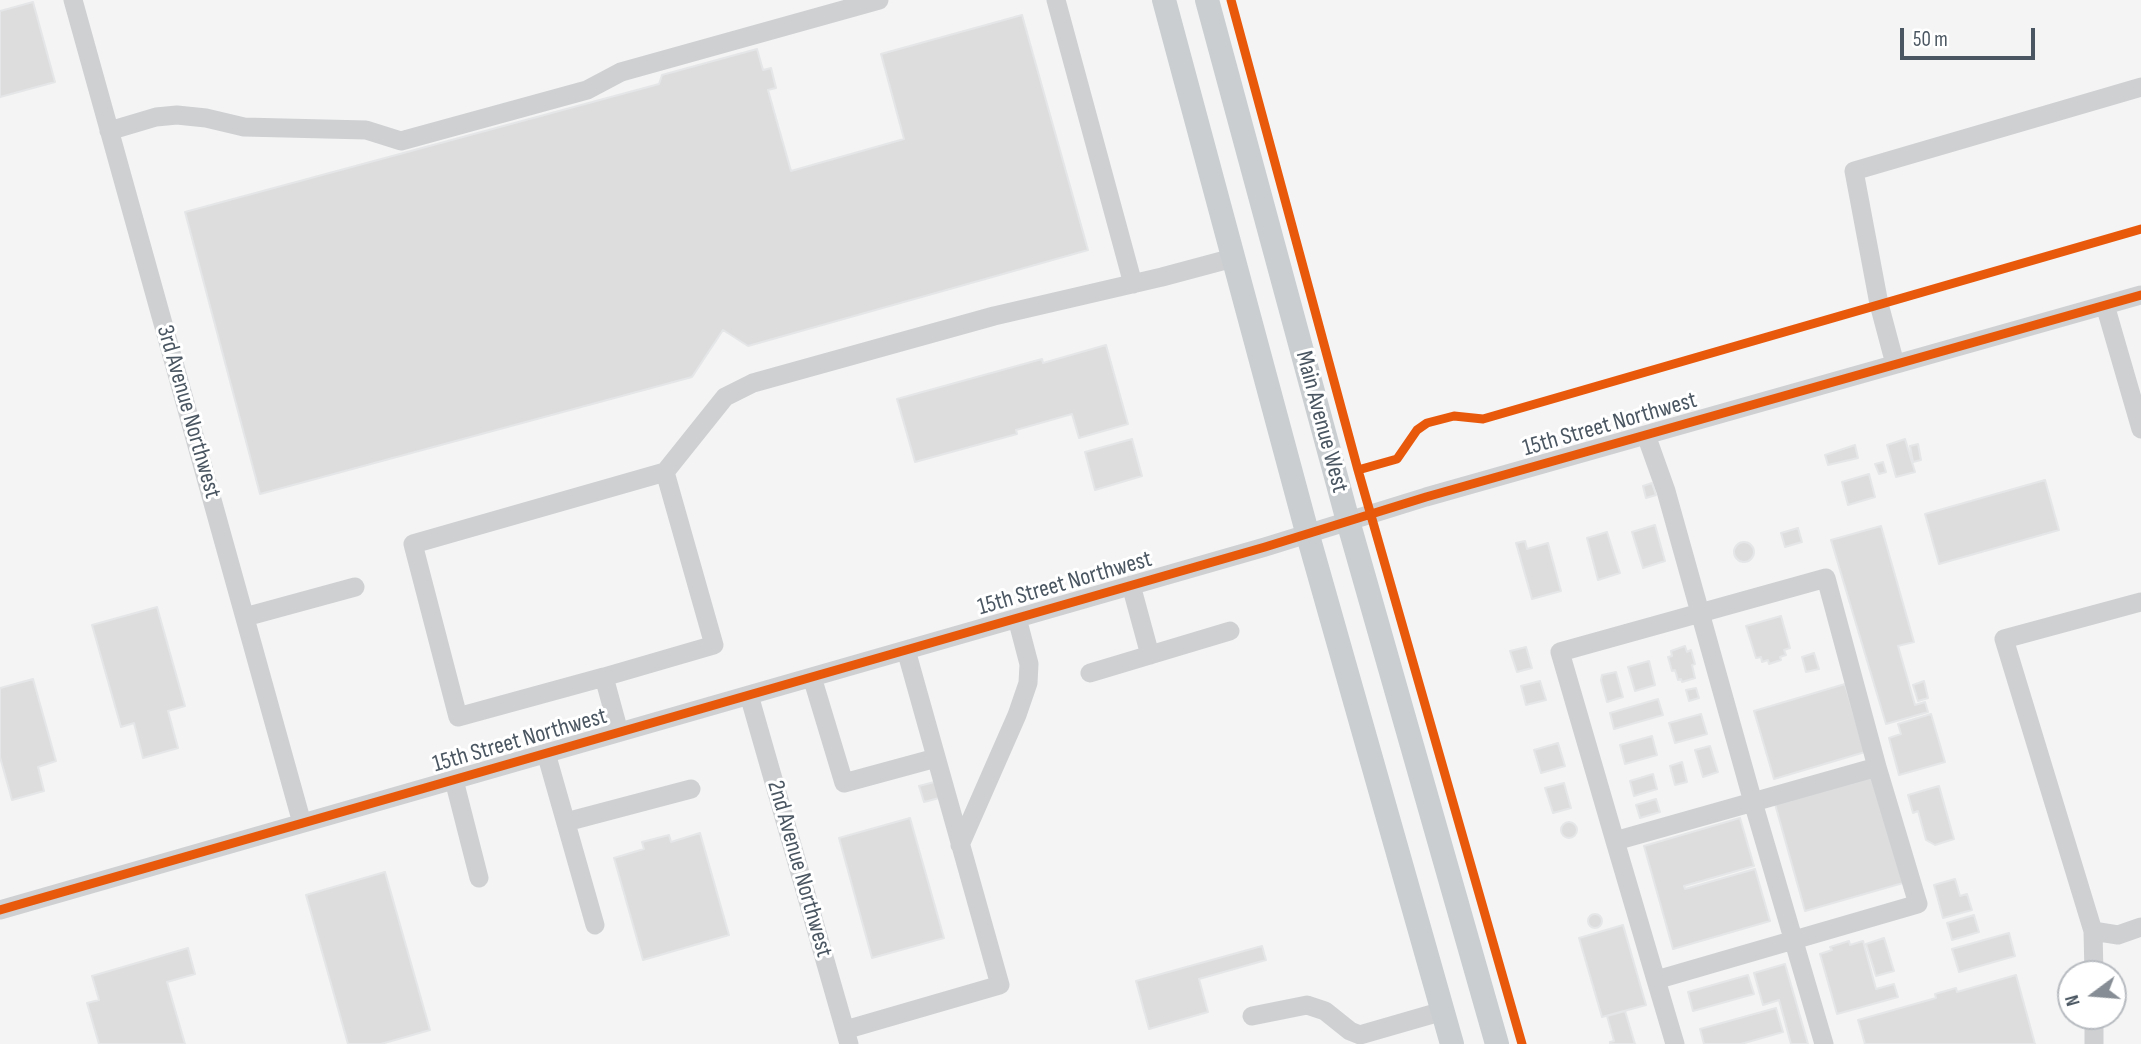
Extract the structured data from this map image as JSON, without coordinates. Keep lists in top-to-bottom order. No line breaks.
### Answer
{"streets":{"main road":["Main Avenue West"],"street":["3rd Avenue Northwest","15th Street Northwest","2nd Avenue Northwest"]},"crossings":[["3rd Avenue Northwest","15th Street Northwest"],["Main Avenue West","15th Street Northwest"],["15th Street Northwest","2nd Avenue Northwest"]],"scale_bar":"50 m","north":"left"}
